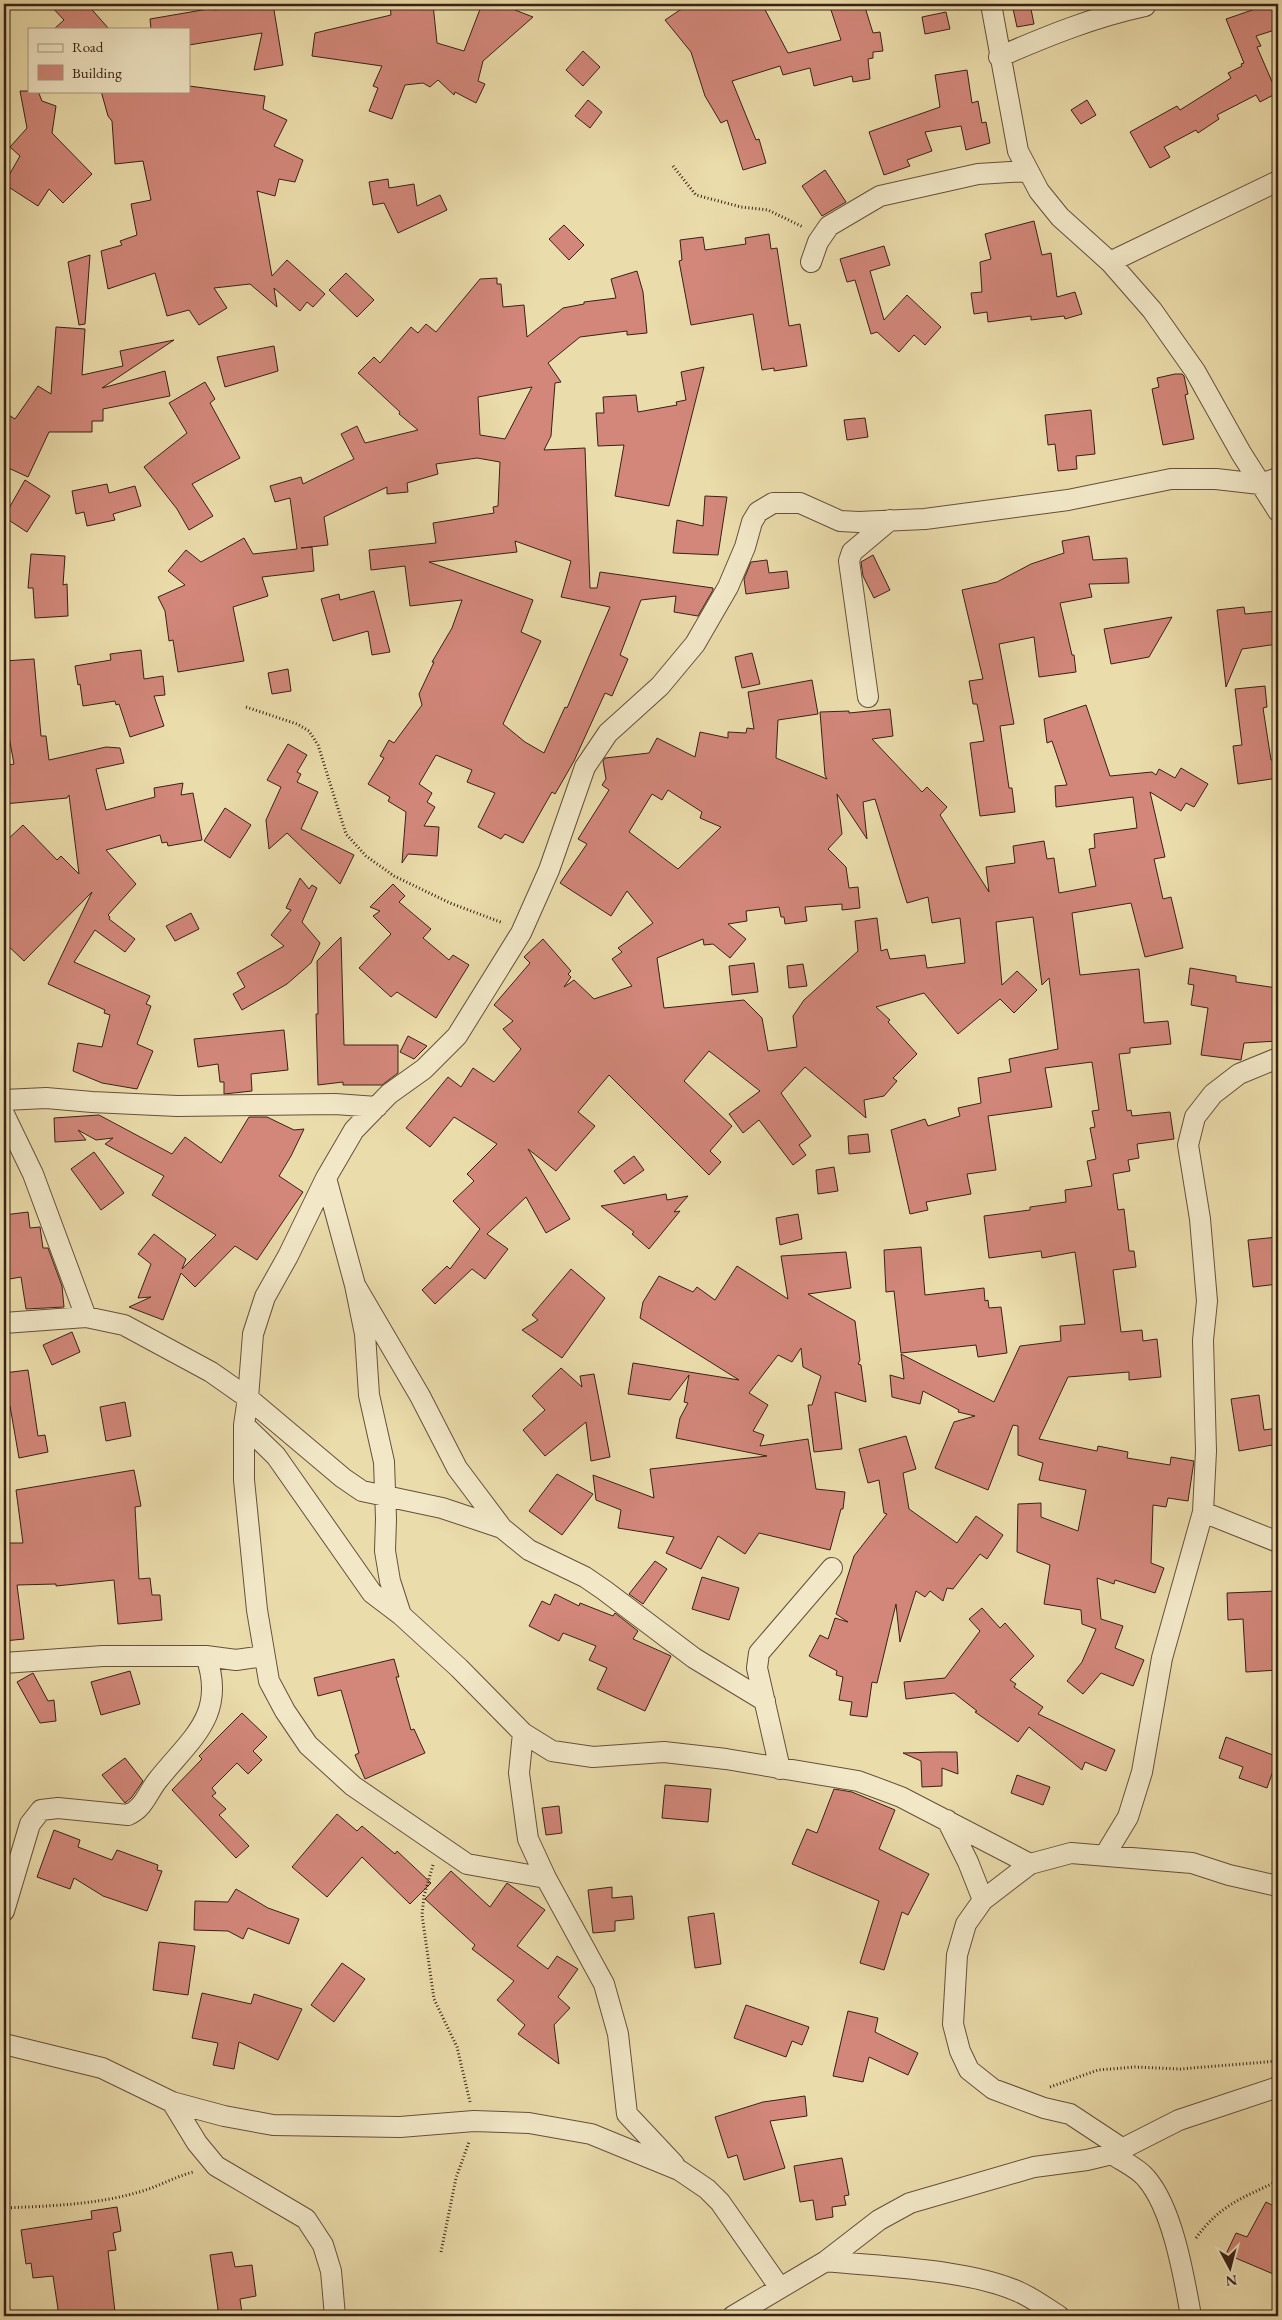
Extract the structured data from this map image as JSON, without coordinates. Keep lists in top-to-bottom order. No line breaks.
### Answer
{"legend":["Road","Building"],"north":"bottom"}
